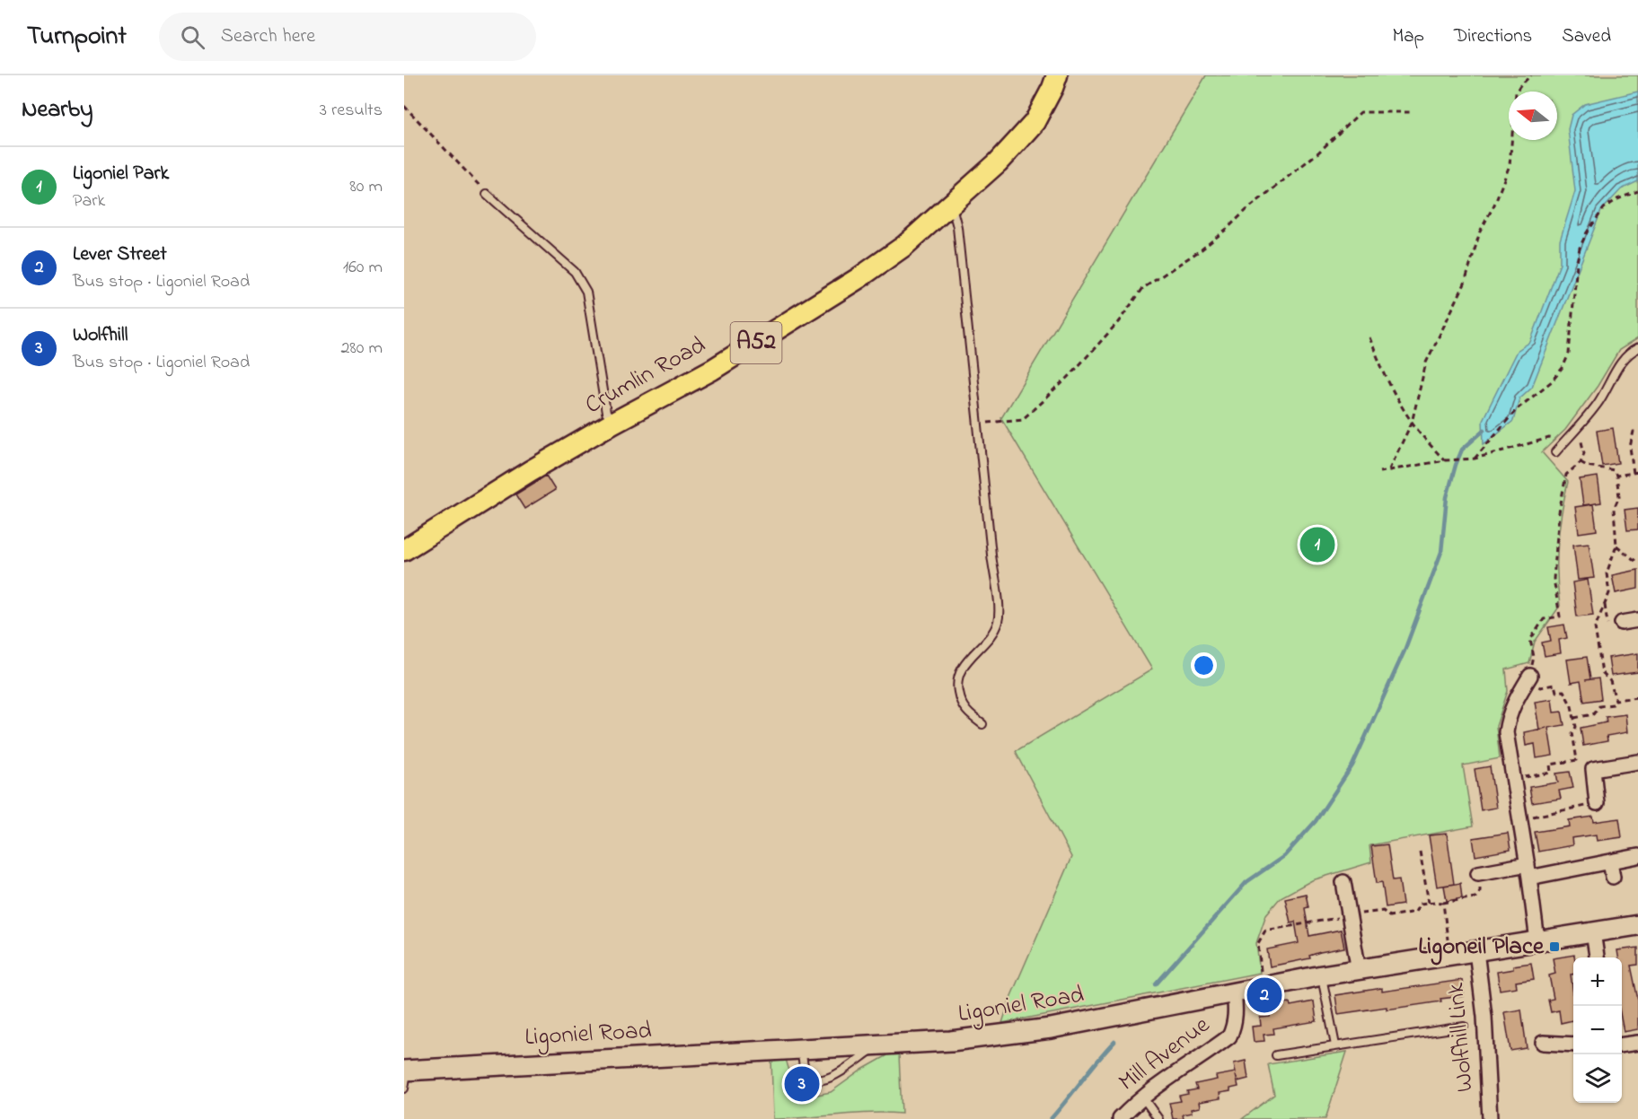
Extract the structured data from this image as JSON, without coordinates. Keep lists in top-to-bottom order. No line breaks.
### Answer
{"streets":{"main road":["A52","Crumlin Road"],"street":["Ligoniel Road","Wolfhill Link","Mill Avenue"]},"crossings":[["Ligoniel Road","Wolfhill Link"],["Ligoniel Road","Mill Avenue"]],"places":{"transit":["Ligoneil Place"]},"north":"left","page":{"header":"Turnpoint","search":"Search here","nav":["Map","Directions","Saved"],"heading":["Nearby","3 results"],"list":[{"mark":"1","name":"Ligoniel Park","note":"Park","value":"80 m"},{"mark":"2","name":"Lever Street","note":"Bus stop · Ligoniel Road","value":"160 m"},{"mark":"3","name":"Wolfhill","note":"Bus stop · Ligoniel Road","value":"280 m"}],"pins":["1","2","3"],"map_buttons":["+","−"]}}
